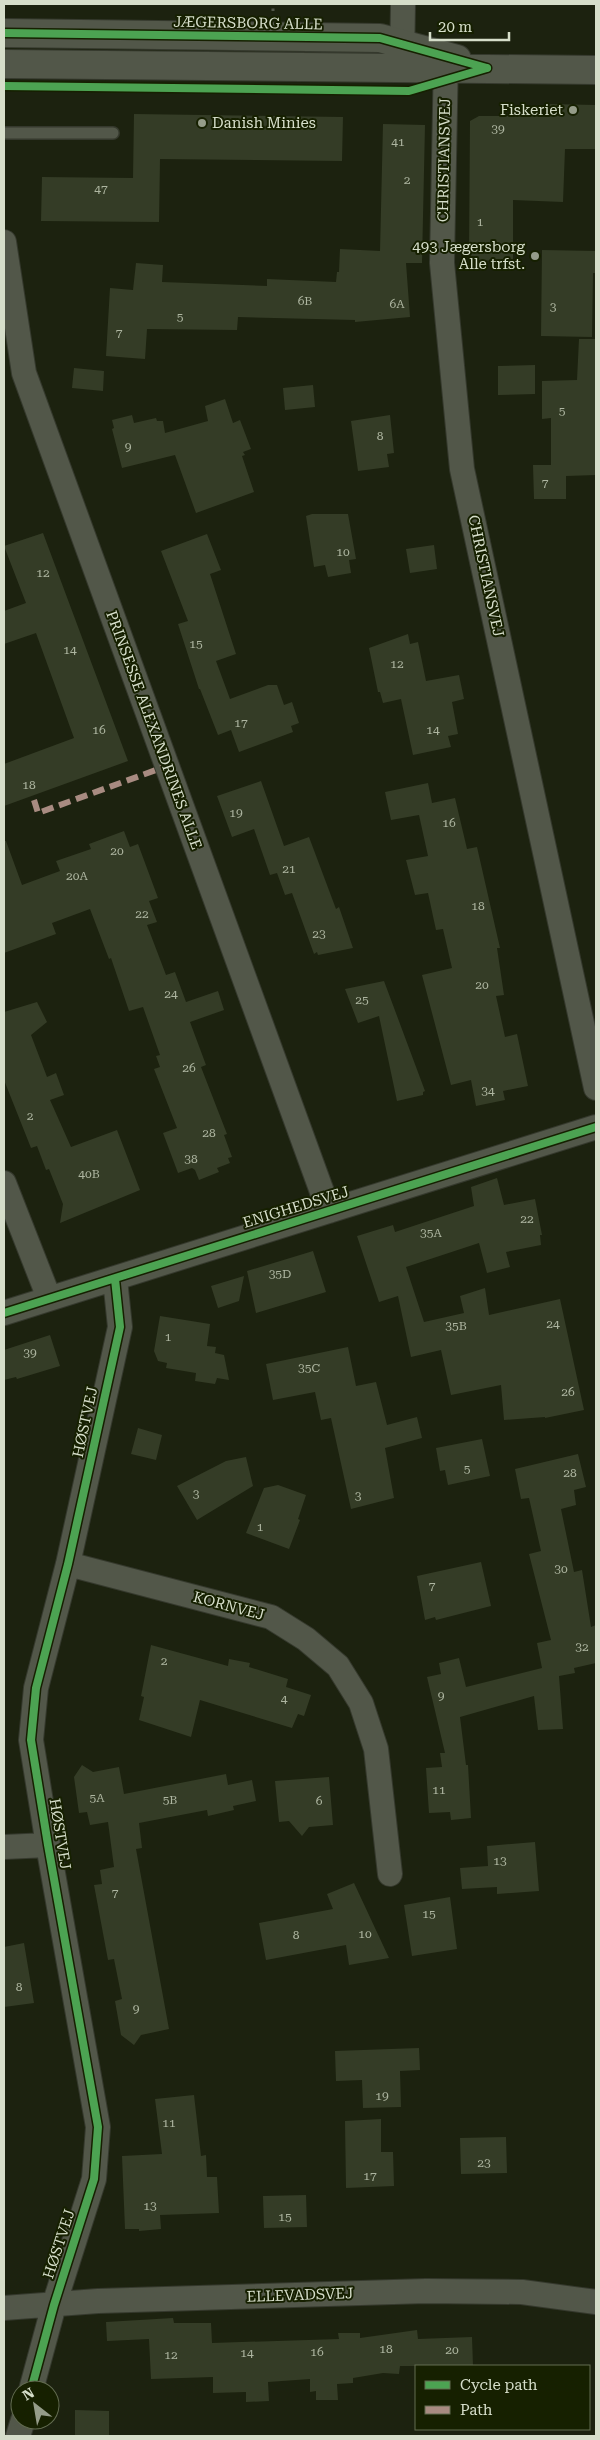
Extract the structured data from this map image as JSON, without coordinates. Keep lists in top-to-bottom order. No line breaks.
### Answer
{"streets":{"street":["JÆGERSBORG ALLE","CHRISTIANSVEJ","PRINSESSE ALEXANDRINES ALLE","ENIGHEDSVEJ","HØSTVEJ","KORNVEJ","ELLEVADSVEJ"]},"crossings":[["JÆGERSBORG ALLE","CHRISTIANSVEJ"],["PRINSESSE ALEXANDRINES ALLE","ENIGHEDSVEJ"],["ENIGHEDSVEJ","HØSTVEJ"],["HØSTVEJ","KORNVEJ"],["HØSTVEJ","ELLEVADSVEJ"]],"places":["Fiskeriet","Danish Minies","493 Jægersborg Alle trfst."],"house_numbers":["39","41","2","47","1","6B","6A","3","5","7","5","8","9","7","10","12","15","14","12","17","16","14","18","19","16","20","21","20A","18","22","23","20","24","25","26","34","2","28","38","40B","22","35A","35D","24","35B","1","39","35C","26","5","28","3","3","1","30","7","32","2","9","4","11","5A","5B","6","13","7","15","10","8","8","9","19","11","23","17","13","15","18","20","16","14","12"],"legend":["Cycle path","Path"],"scale_bar":"20 m","north":"top left"}
